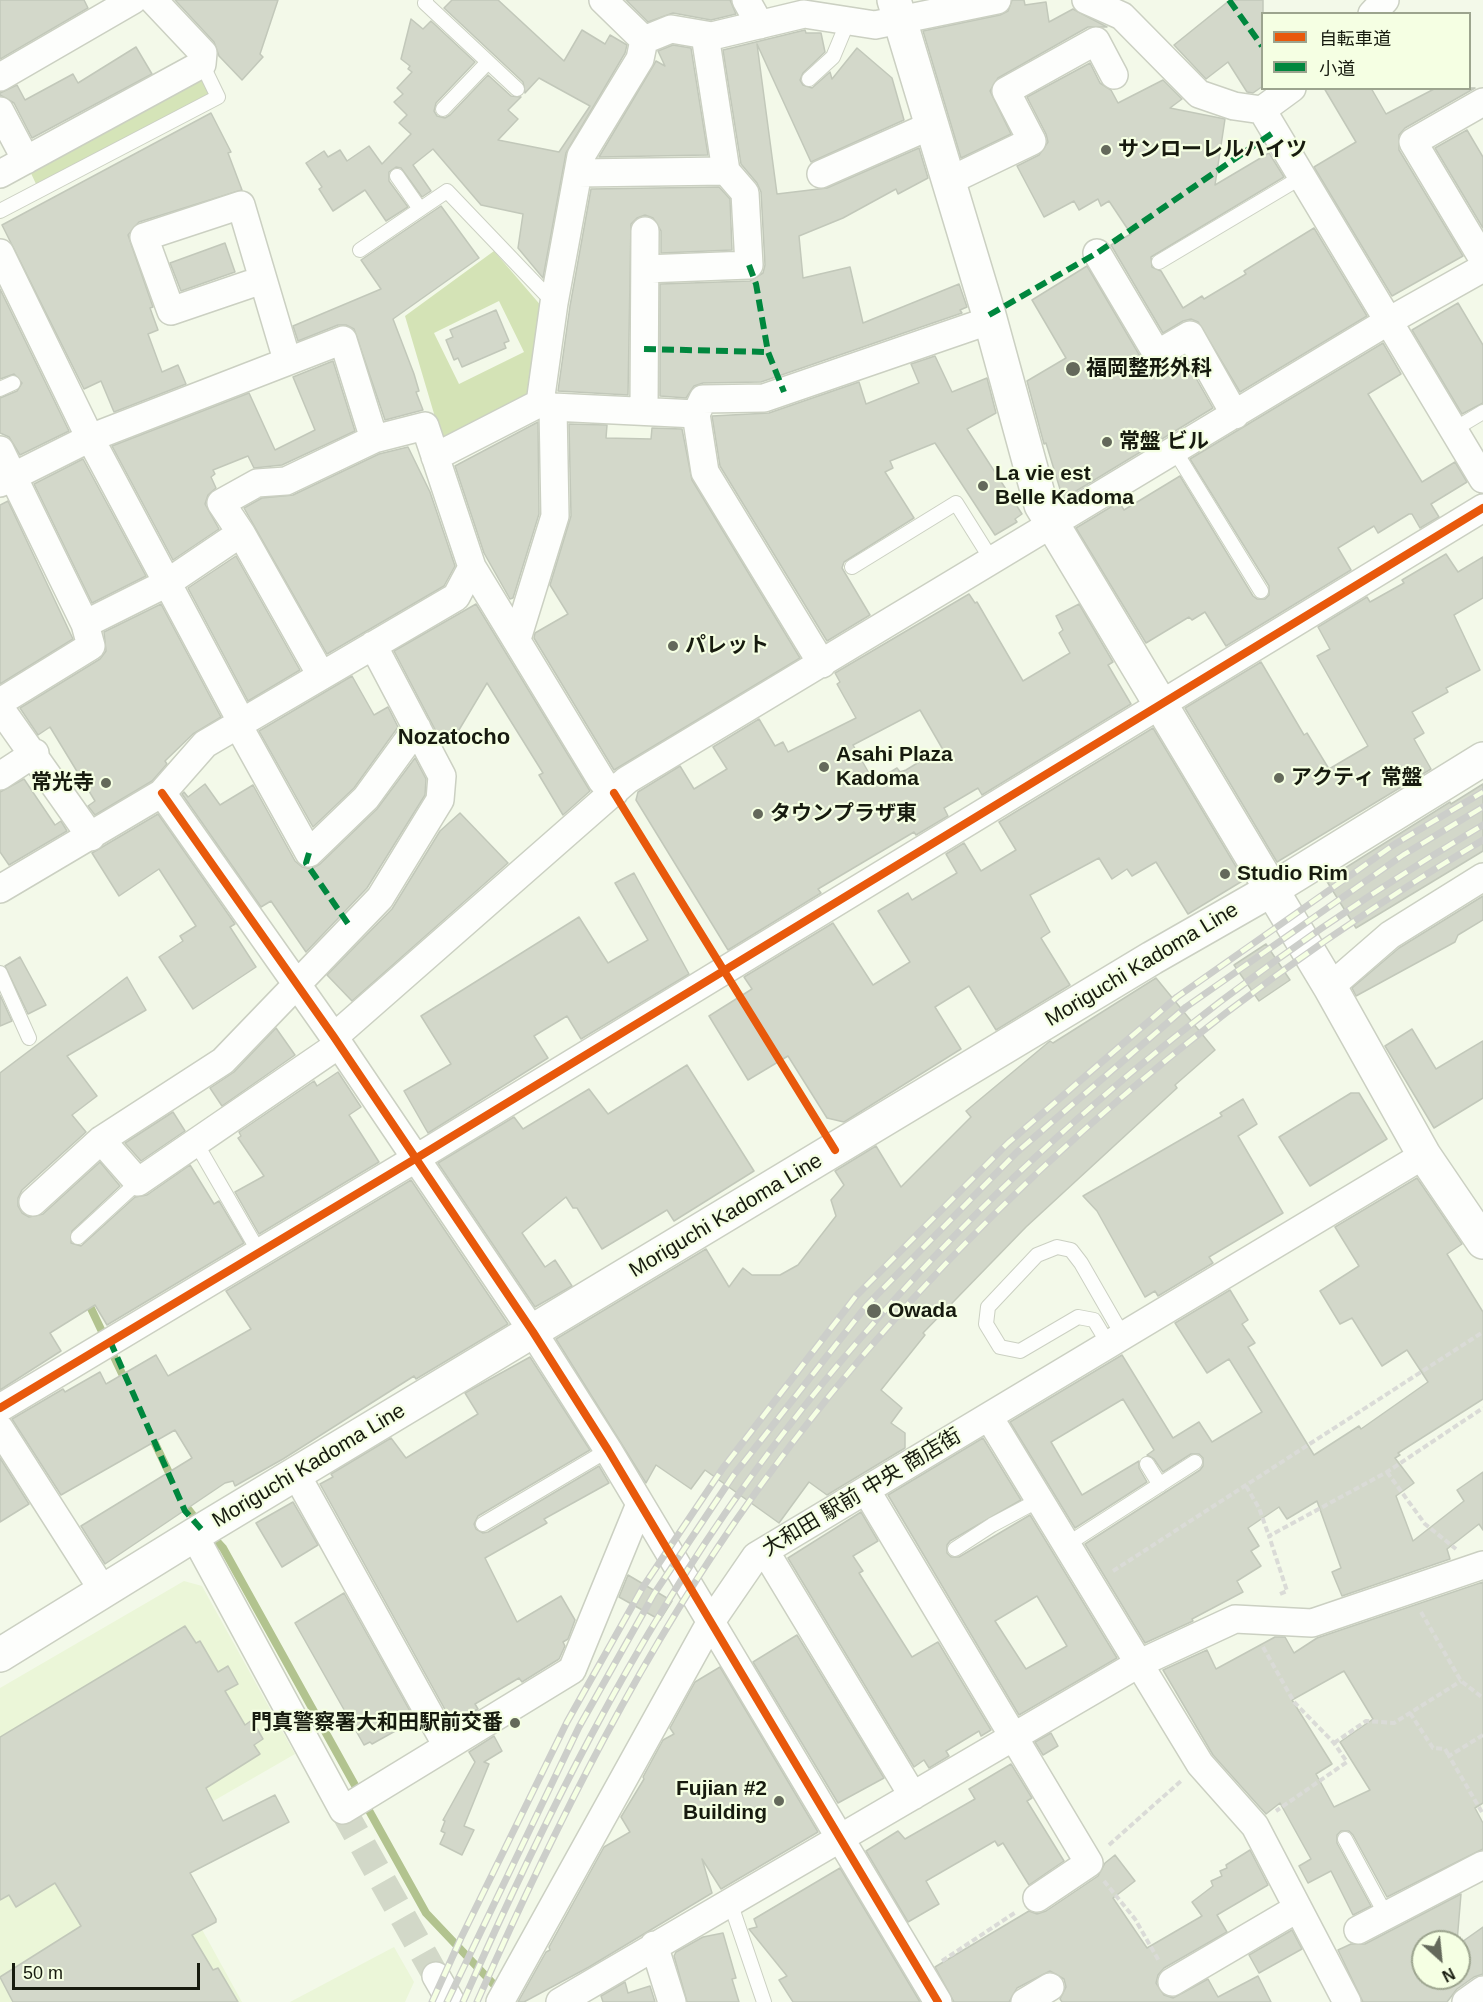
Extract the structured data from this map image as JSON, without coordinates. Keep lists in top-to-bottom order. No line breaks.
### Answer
{"streets":{"main road":["Moriguchi Kadoma Line"],"street":["大和田 駅前 中央 商店街"]},"districts":["Nozatocho"],"places":["サンローレルハイツ","福岡整形外科","常盤 ビル","La vie est Belle Kadoma","パレット","Asahi Plaza Kadoma","アクティ 常盤","常光寺","タウンプラザ東","Studio Rim","Owada","門真警察署大和田駅前交番","Fujian #2 Building"],"legend":["自転車道","小道"],"scale_bar":"50 m","north":"bottom right"}
